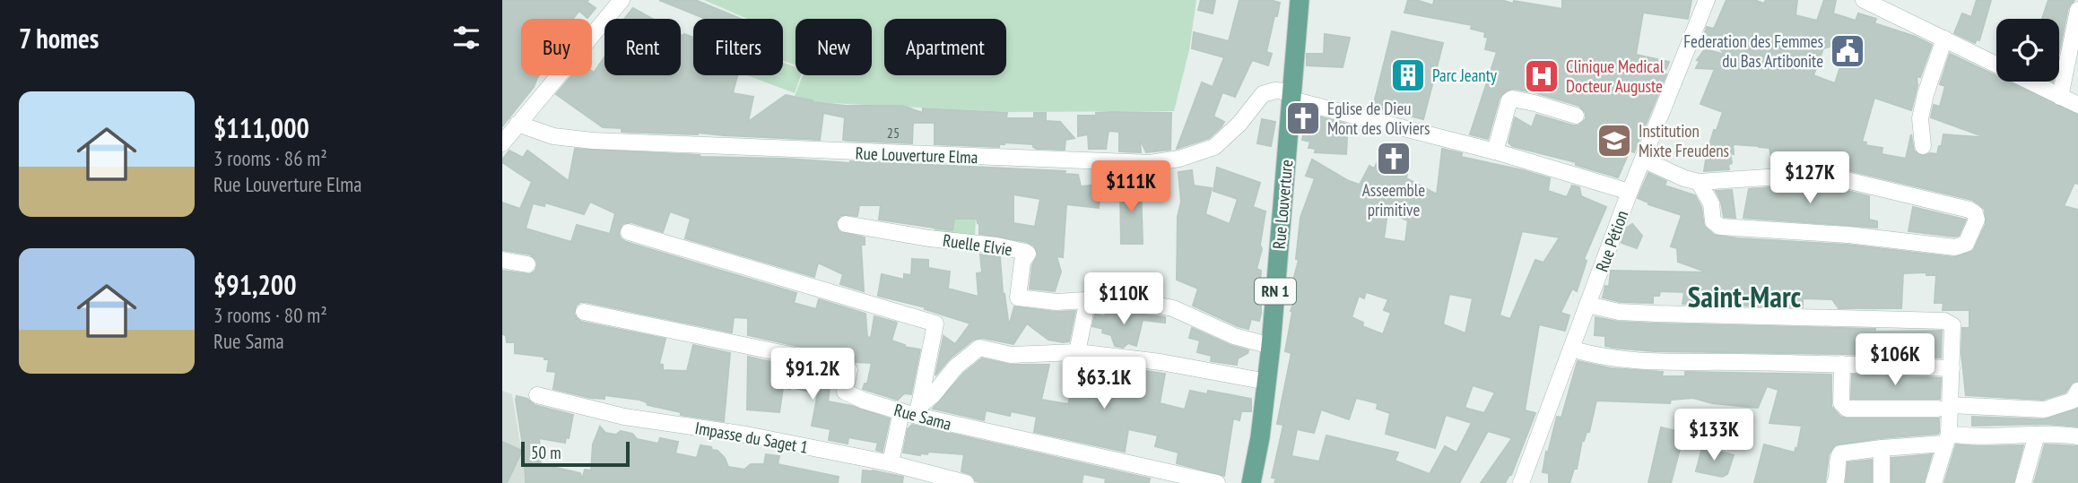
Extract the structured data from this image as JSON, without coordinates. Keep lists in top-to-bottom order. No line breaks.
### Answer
{"streets":{"main road":["Rue Louverture","RN 1"],"street":["Rue Louverture Elma","Rue Pétion","Ruelle Elvie","Rue Sama","Impasse du Saget 1"]},"crossings":[["Rue Louverture Elma","Rue Louverture"],["Rue Louverture","Ruelle Elvie"]],"districts":["Saint-Marc"],"places":{"public building":["Federation des Femmes du Bas Artibonite"],"building":["Parc Jeanty"],"hospital":["Clinique Medical Docteur Auguste"],"church":["Eglise de Dieu Mont des Oliviers","Asseemble primitive"],"school or university":["Institution Mixte Freudens"]},"house_numbers":["25"],"scale_bar":"50 m","page":{"heading":"7 homes","chip":["Buy","Rent","Filters","New","Apartment"],"list":[{"name":"$111,000","note":"3 rooms · 86 m² · Rue Louverture Elma"},{"name":"$91,200","note":"3 rooms · 80 m² · Rue Sama"}],"price":["$127K","$111K","$110K","$106K","$91.2K","$63.1K","$133K"],"scale":"50 m"}}
